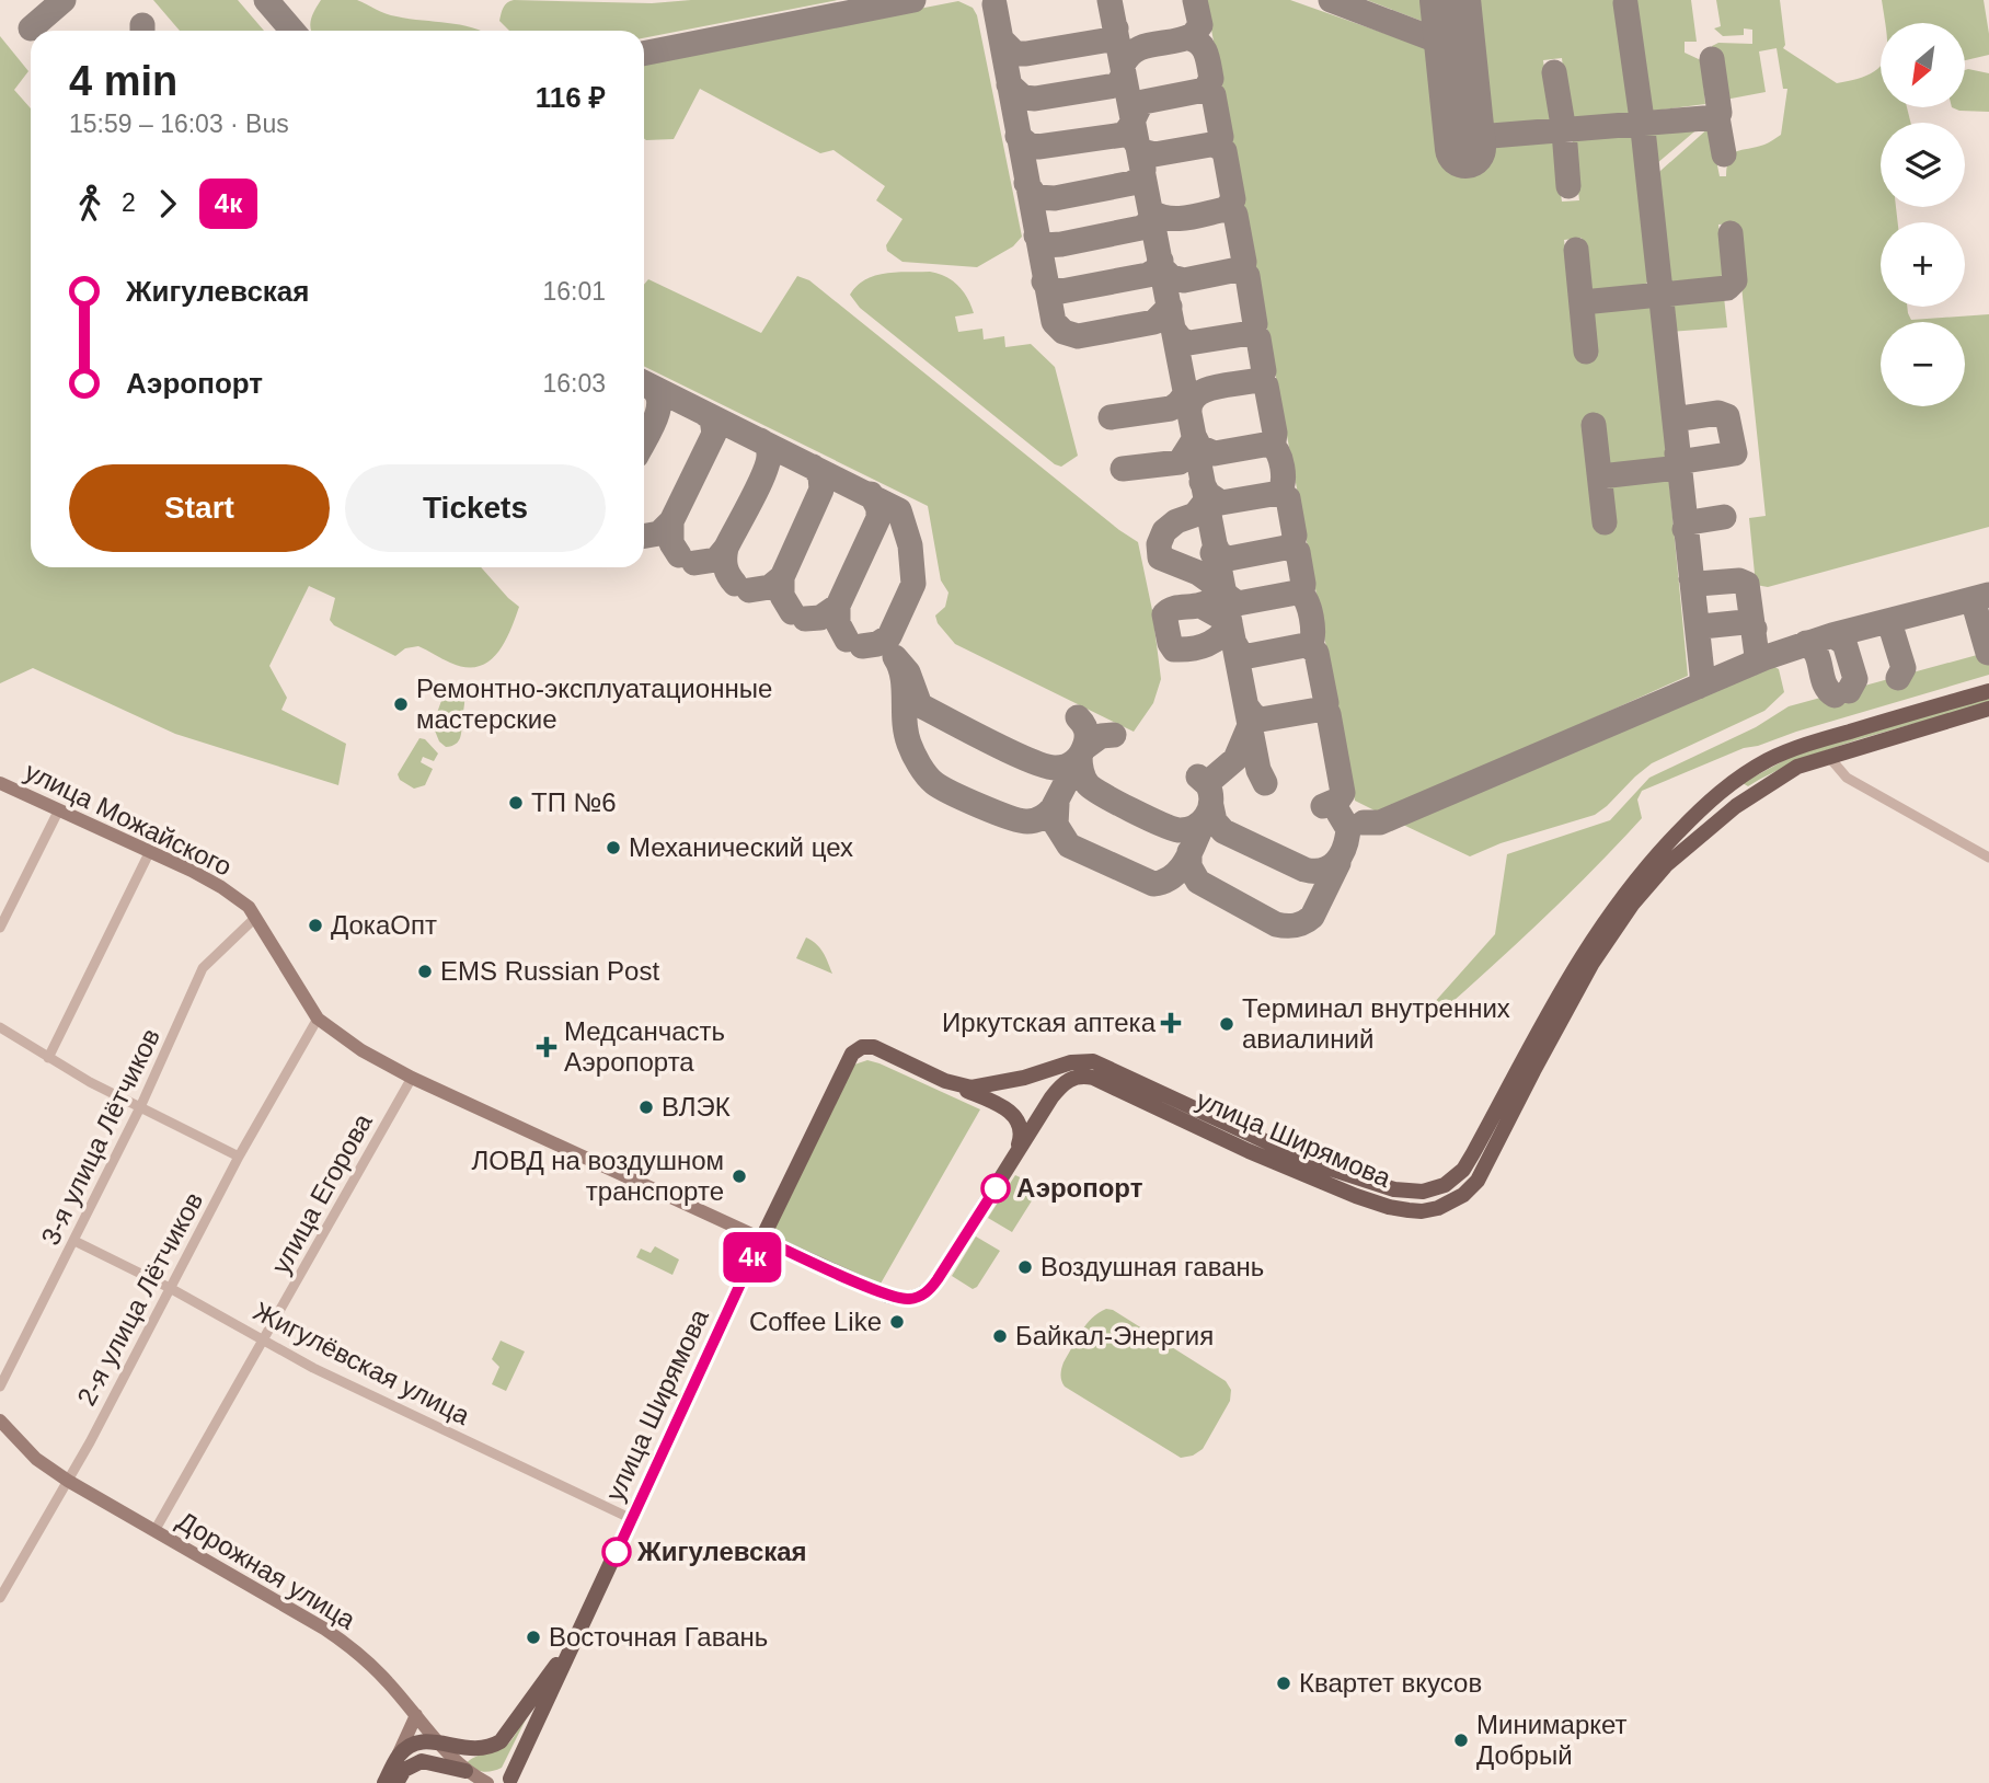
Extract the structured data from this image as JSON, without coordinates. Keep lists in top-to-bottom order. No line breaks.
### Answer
{"streets":{"main road":["улица Ширямова"],"street":["улица Можайского","3-я улица Лётчиков","улица Егорова","2-я улица Лётчиков","Жигулёвская улица","Дорожная улица"]},"crossings":[["улица Можайского","3-я улица Лётчиков"],["улица Можайского","улица Ширямова"],["улица Можайского","улица Егорова"],["улица Можайского","2-я улица Лётчиков"],["3-я улица Лётчиков","Жигулёвская улица"],["улица Ширямова","Жигулёвская улица"],["улица Егорова","Жигулёвская улица"],["улица Егорова","Дорожная улица"],["2-я улица Лётчиков","Жигулёвская улица"],["2-я улица Лётчиков","Дорожная улица"]],"places":{"other":["Ремонтно-эксплуатационные мастерские","ТП №6","Механический цех","ДокаОпт","EMS Russian Рost","Терминал внутренних авиалиний","ВЛЭК","ЛОВД на воздушном транспорте","Аэропорт","Воздушная гавань","Coffee Like","Байкал-Энергия","Жигулевская","Восточная Гавань","Квартет вкусов","Минимаркет Добрый"],"health":["Иркутская аптека","Медсанчасть Аэропорта"]},"lines":["bus line 4к"],"north":"bottom left","page":{"on_map":"4к","map_buttons":["+","−"],"heading":["4 min","15:59 – 16:03 · Bus","116 ₽"],"legs":["2","4к"],"list":[{"name":"Жигулевская","value":"16:01"},{"name":"Аэропорт","value":"16:03"}],"buttons":["Start","Tickets"]}}
